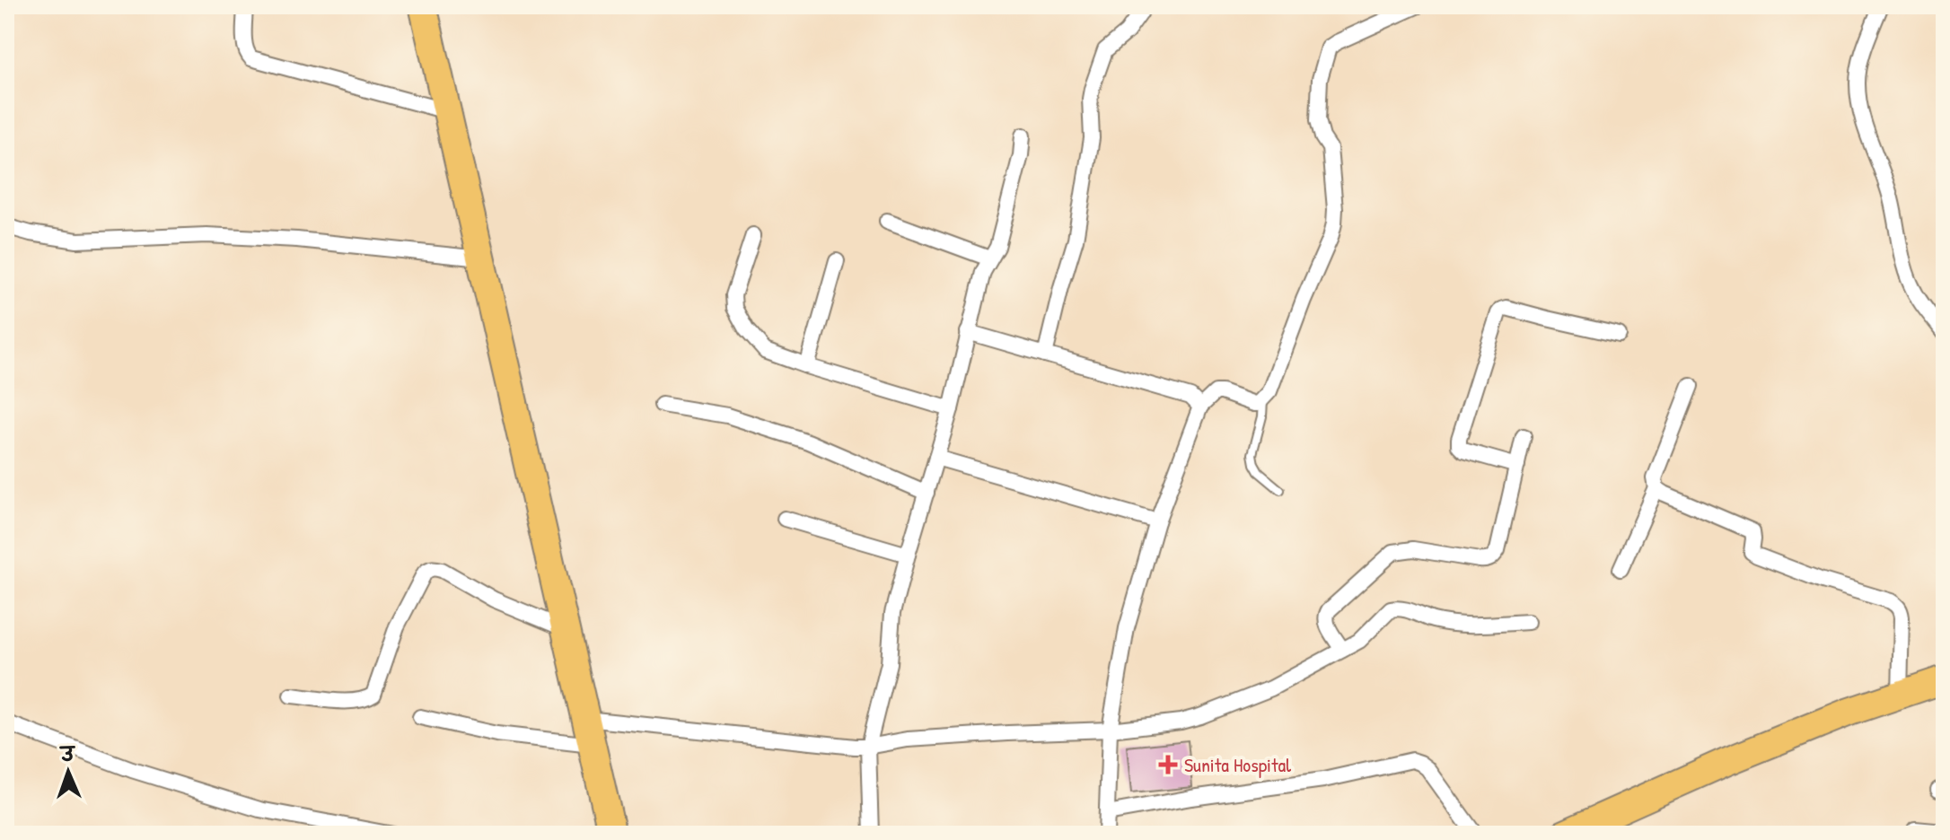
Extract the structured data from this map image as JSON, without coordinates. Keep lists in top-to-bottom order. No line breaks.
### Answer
{"places":{"health":["Sunita Hospital"]},"north":"top"}
